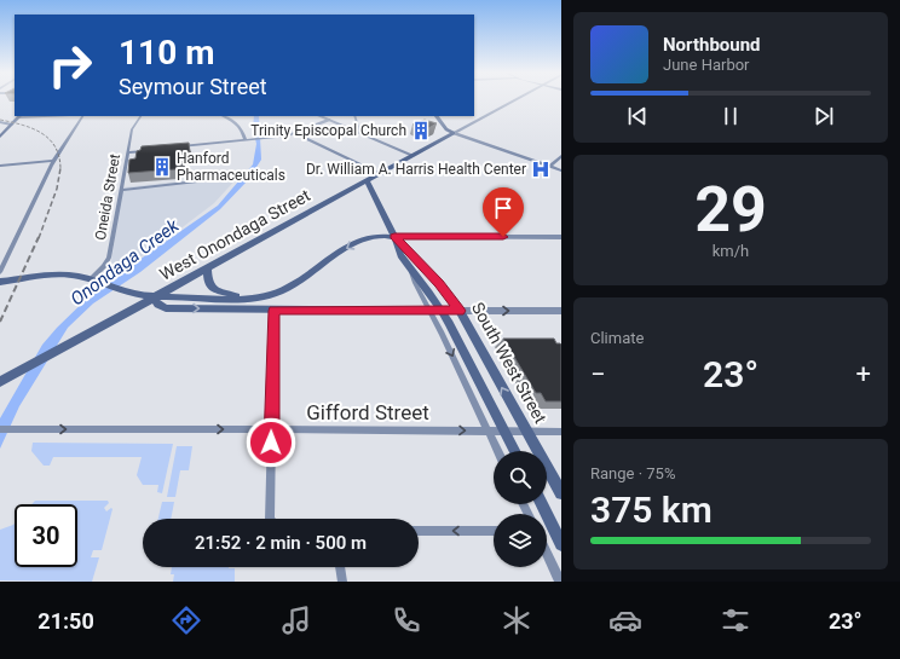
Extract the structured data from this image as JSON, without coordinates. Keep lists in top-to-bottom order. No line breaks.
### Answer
{"streets":{"main road":["West Onondaga Street","South West Street"],"street":["Oneida Street","Gifford Street"]},"crossings":[["West Onondaga Street","South West Street"],["South West Street","Gifford Street"]],"one_way":["Gifford Street"],"water":["Onondaga Creek"],"places":{"building":["Trinity Episcopal Church","Hanford Pharmaceuticals"],"hospital":["Dr. William A. Harris Health Center"]},"page":{"turn":["110 m","Seymour Street"],"song":["Northbound","June Harbor"],"tile":[["29","km/h"],"Climate",["Range · 75%","375 km"]],"heat":["−","23°","+"],"limit":"30","trip":"21:52 · 2 min · 500 m","tabs":["21:50","23°"]}}
